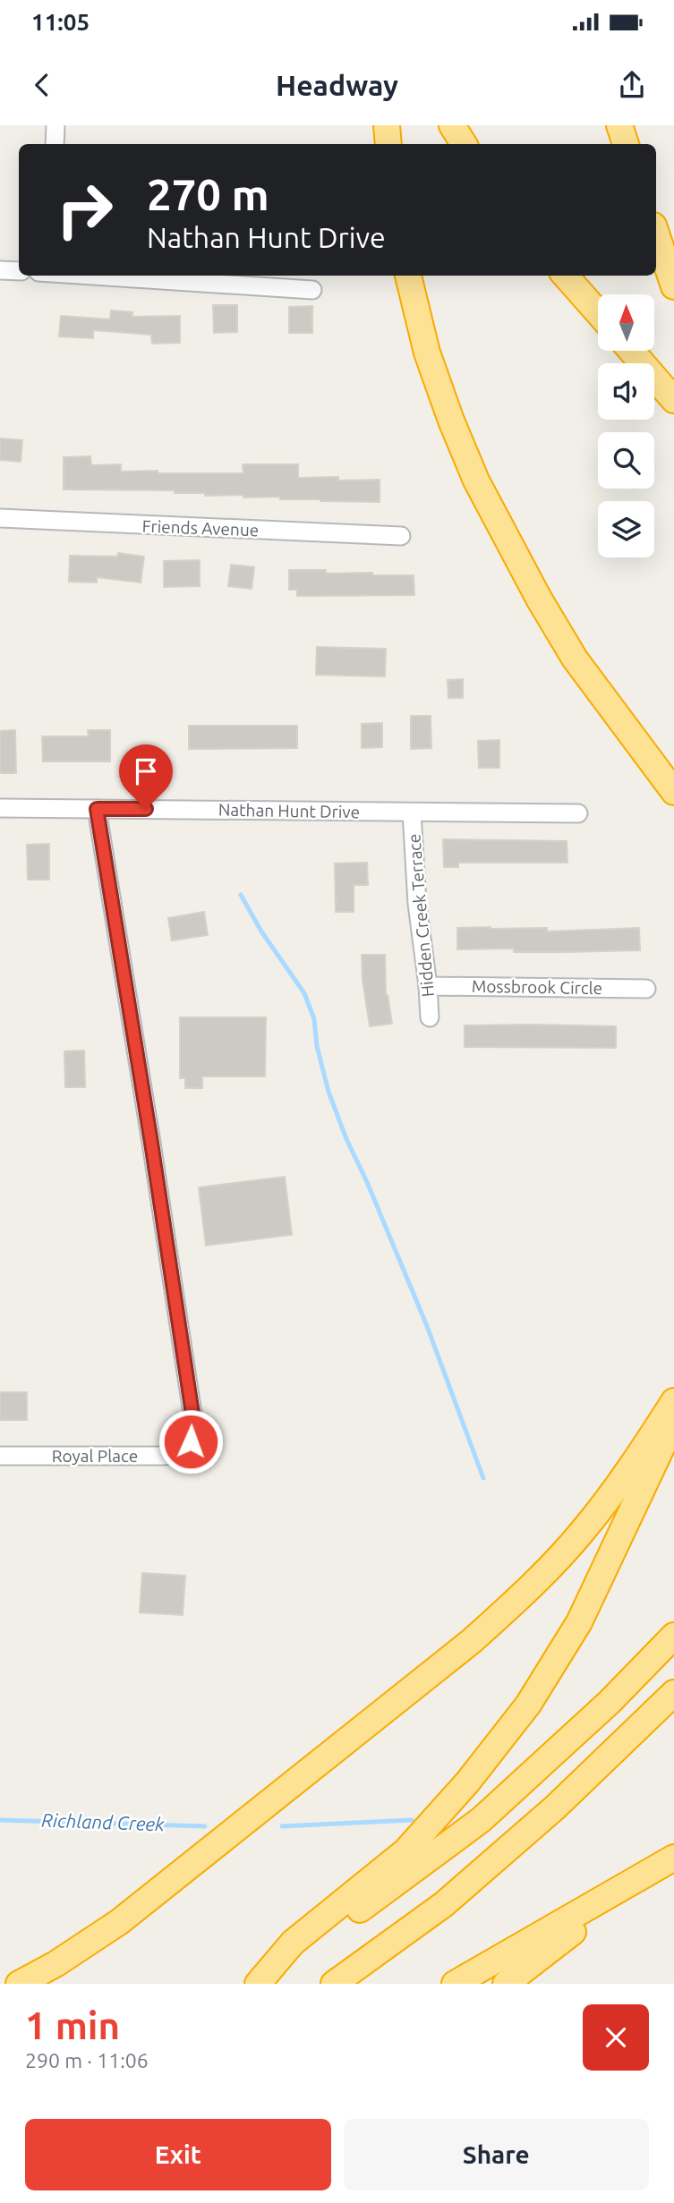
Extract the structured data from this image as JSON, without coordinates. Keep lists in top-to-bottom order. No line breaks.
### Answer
{"streets":{"street":["Friends Avenue","Nathan Hunt Drive","Hidden Creek Terrace","Mossbrook Circle","Royal Place"]},"crossings":[["Nathan Hunt Drive","Hidden Creek Terrace"],["Nathan Hunt Drive","Royal Place"],["Hidden Creek Terrace","Mossbrook Circle"]],"water":["Richland Creek"],"north":"top","page":{"status":"11:05","header":"Headway","turn":["270 m","Nathan Hunt Drive"],"heading":["1 min","290 m · 11:06"],"buttons":["Exit","Share"]}}
